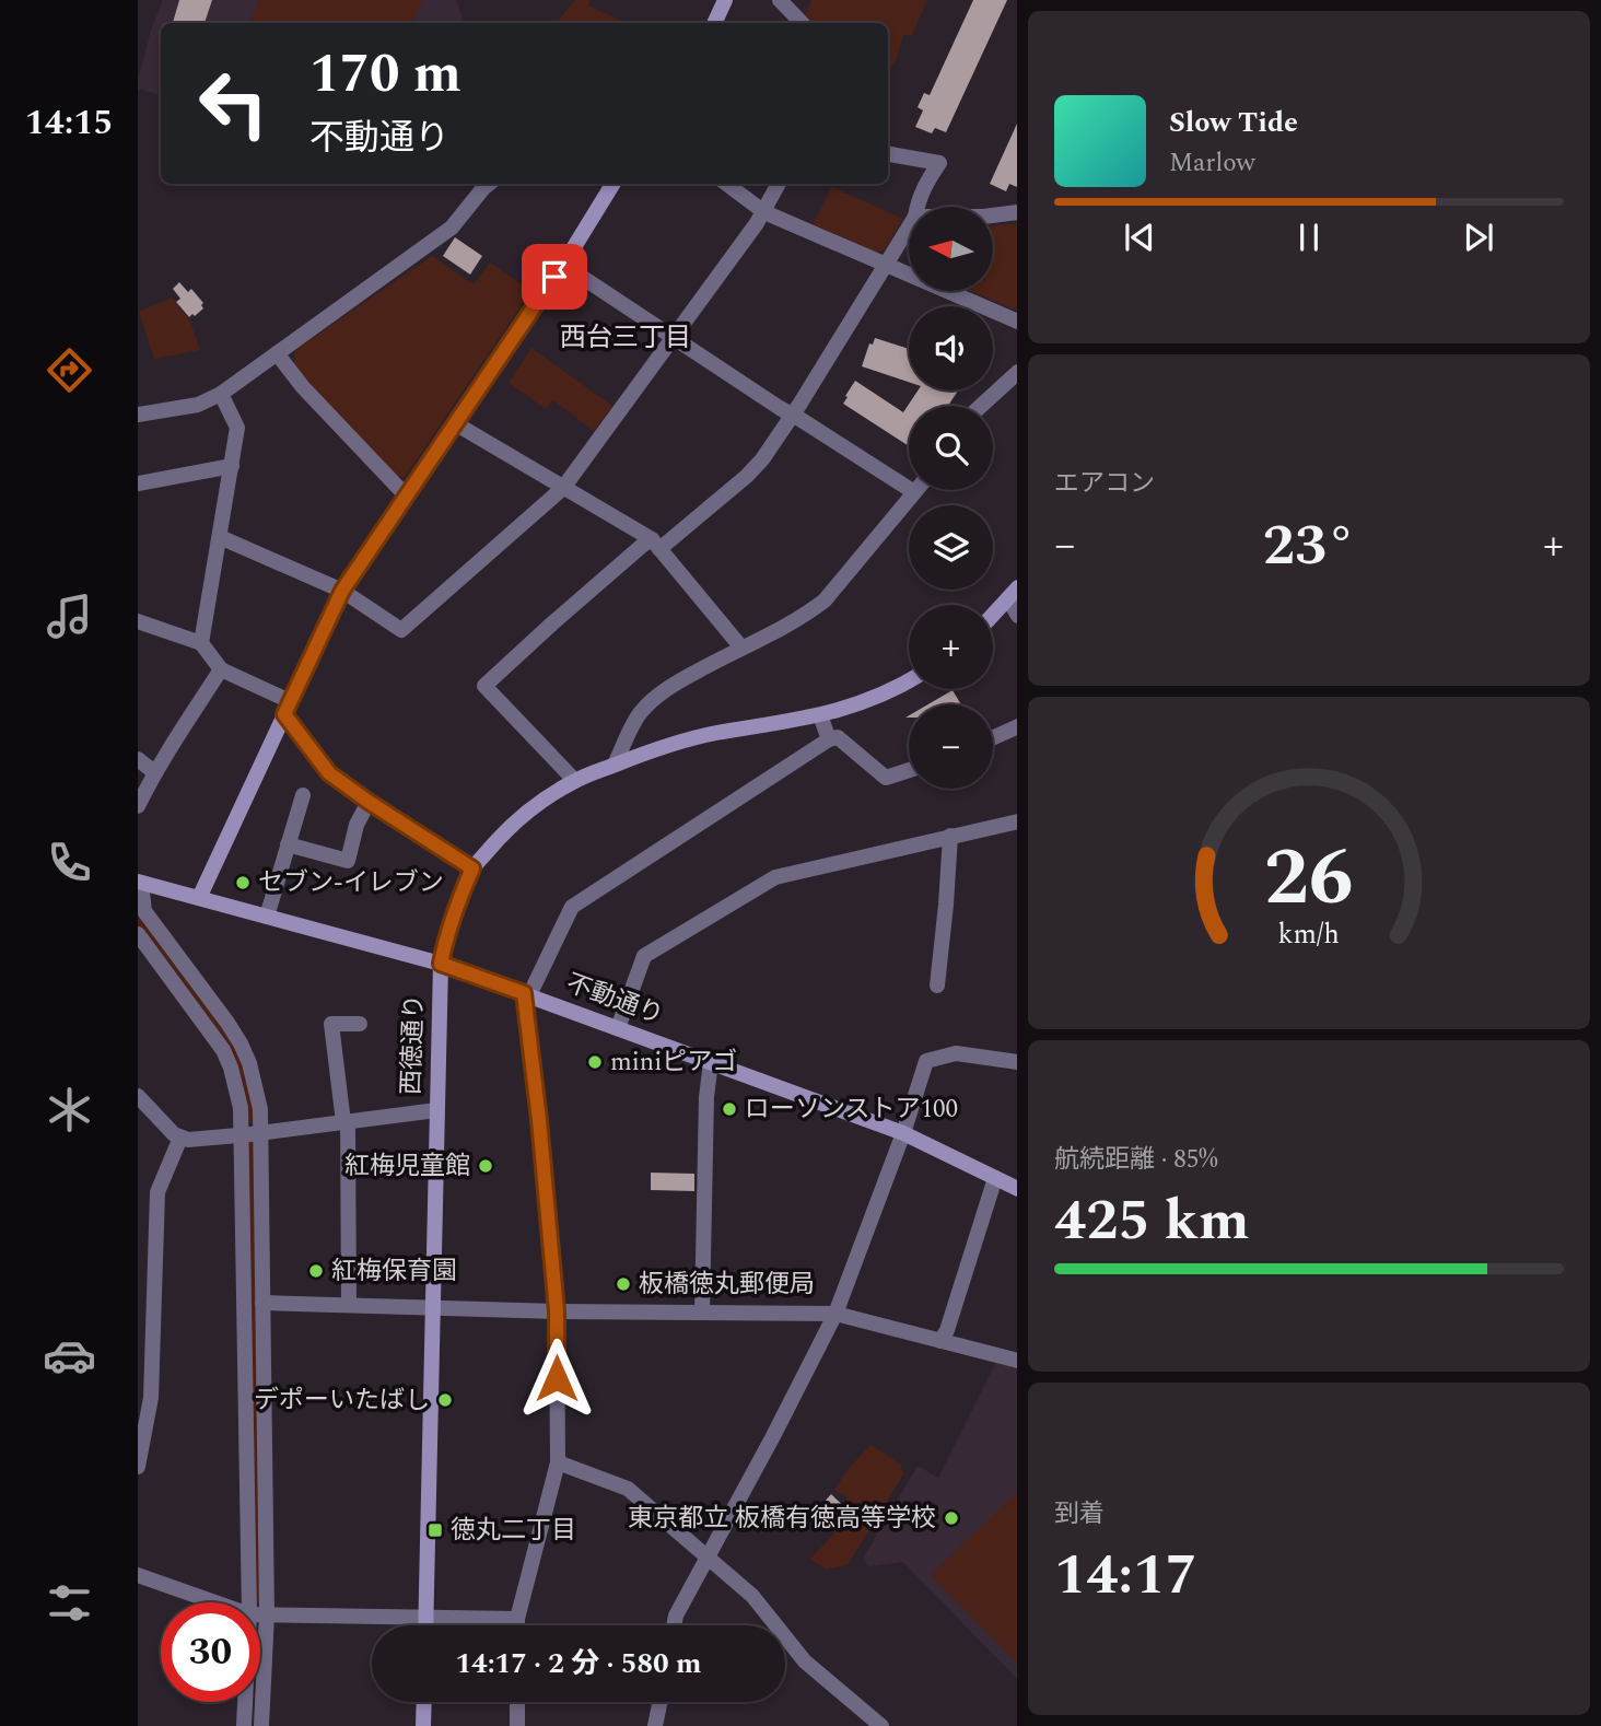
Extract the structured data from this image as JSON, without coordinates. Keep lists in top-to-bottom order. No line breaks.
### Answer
{"streets":{"street":["不動通り","西徳通り"]},"crossings":[["不動通り","西徳通り"]],"districts":["西台三丁目"],"places":{"other":["セブン-イレブン","miniピアゴ","ローソンストア100","紅梅児童館","紅梅保育園","板橋徳丸郵便局","デポーいたばし","東京都立 板橋有徳高等学校"],"transit":["徳丸二丁目"]},"north":"left","page":{"tabs":"14:15","turn":["170 m","不動通り"],"song":["Slow Tide","Marlow"],"map_buttons":["+","−"],"tile":["エアコン",["航続距離 · 85%","425 km"],["到着","14:17"]],"heat":["−","23°","+"],"limit":"30","trip":"14:17 · 2 分 · 580 m","gauge":["26","km/h"]}}
